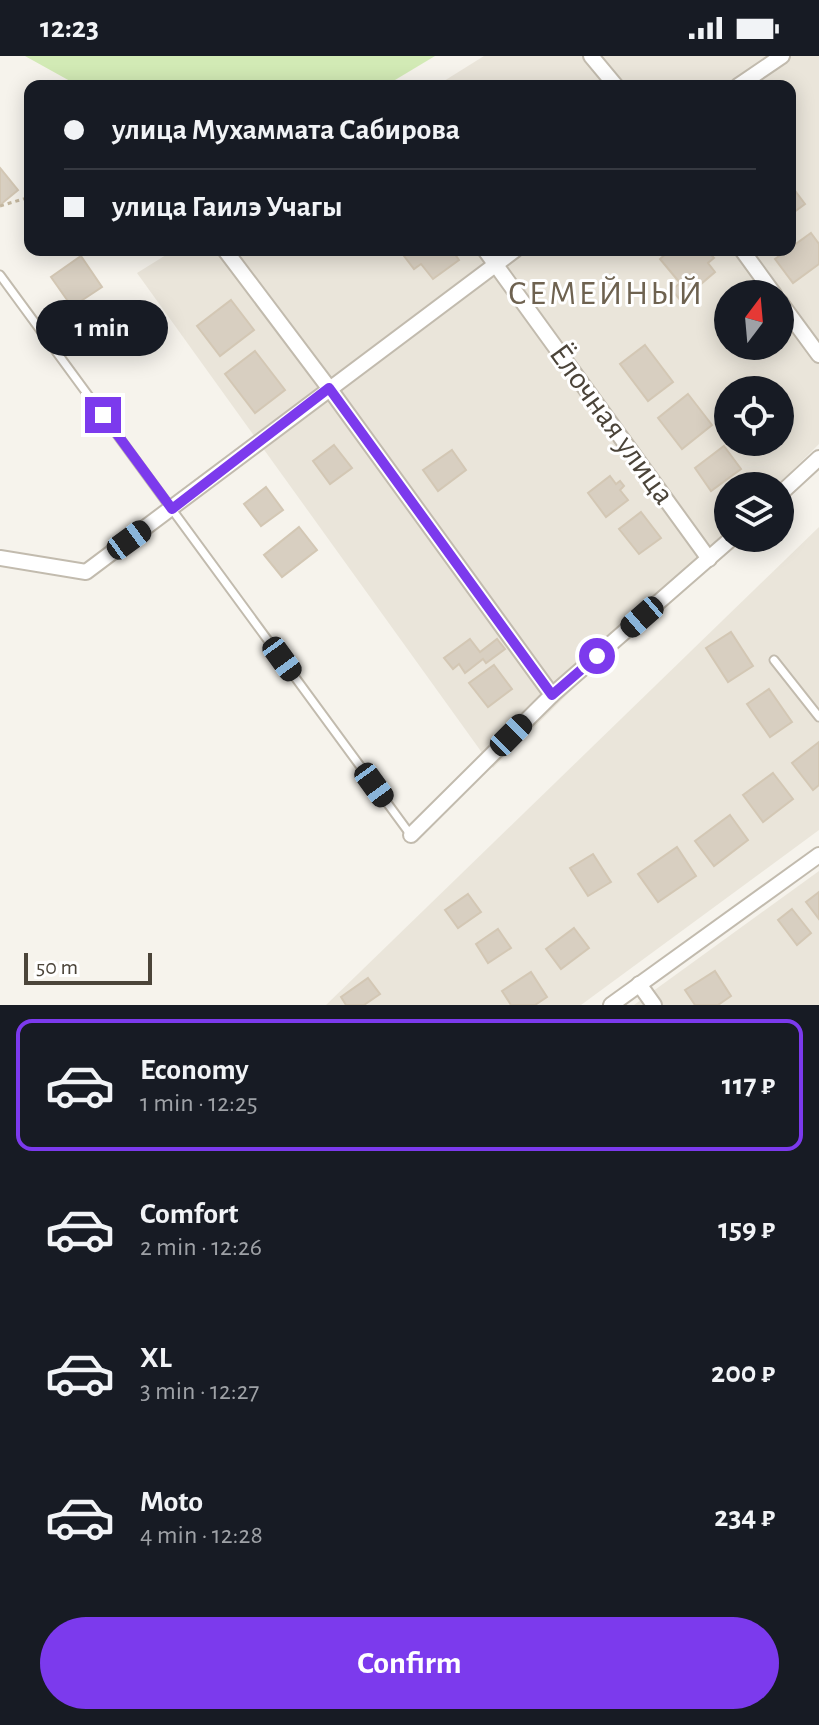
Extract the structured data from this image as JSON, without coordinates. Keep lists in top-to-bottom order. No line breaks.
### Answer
{"streets":{"street":["Ёлочная улица"]},"districts":["СЕМЕЙНЫЙ"],"scale_bar":"50 m","north":"top","page":{"status":"12:23","banner":["улица Мухаммата Сабирова","улица Гаилэ Учагы"],"bubble":"1 min","scale":"50 m","list":[{"name":"Economy","note":"1 min · 12:25","value":"117 ₽"},{"name":"Comfort","note":"2 min · 12:26","value":"159 ₽"},{"name":"XL","note":"3 min · 12:27","value":"200 ₽"},{"name":"Moto","note":"4 min · 12:28","value":"234 ₽"}],"buttons":"Confirm"}}
